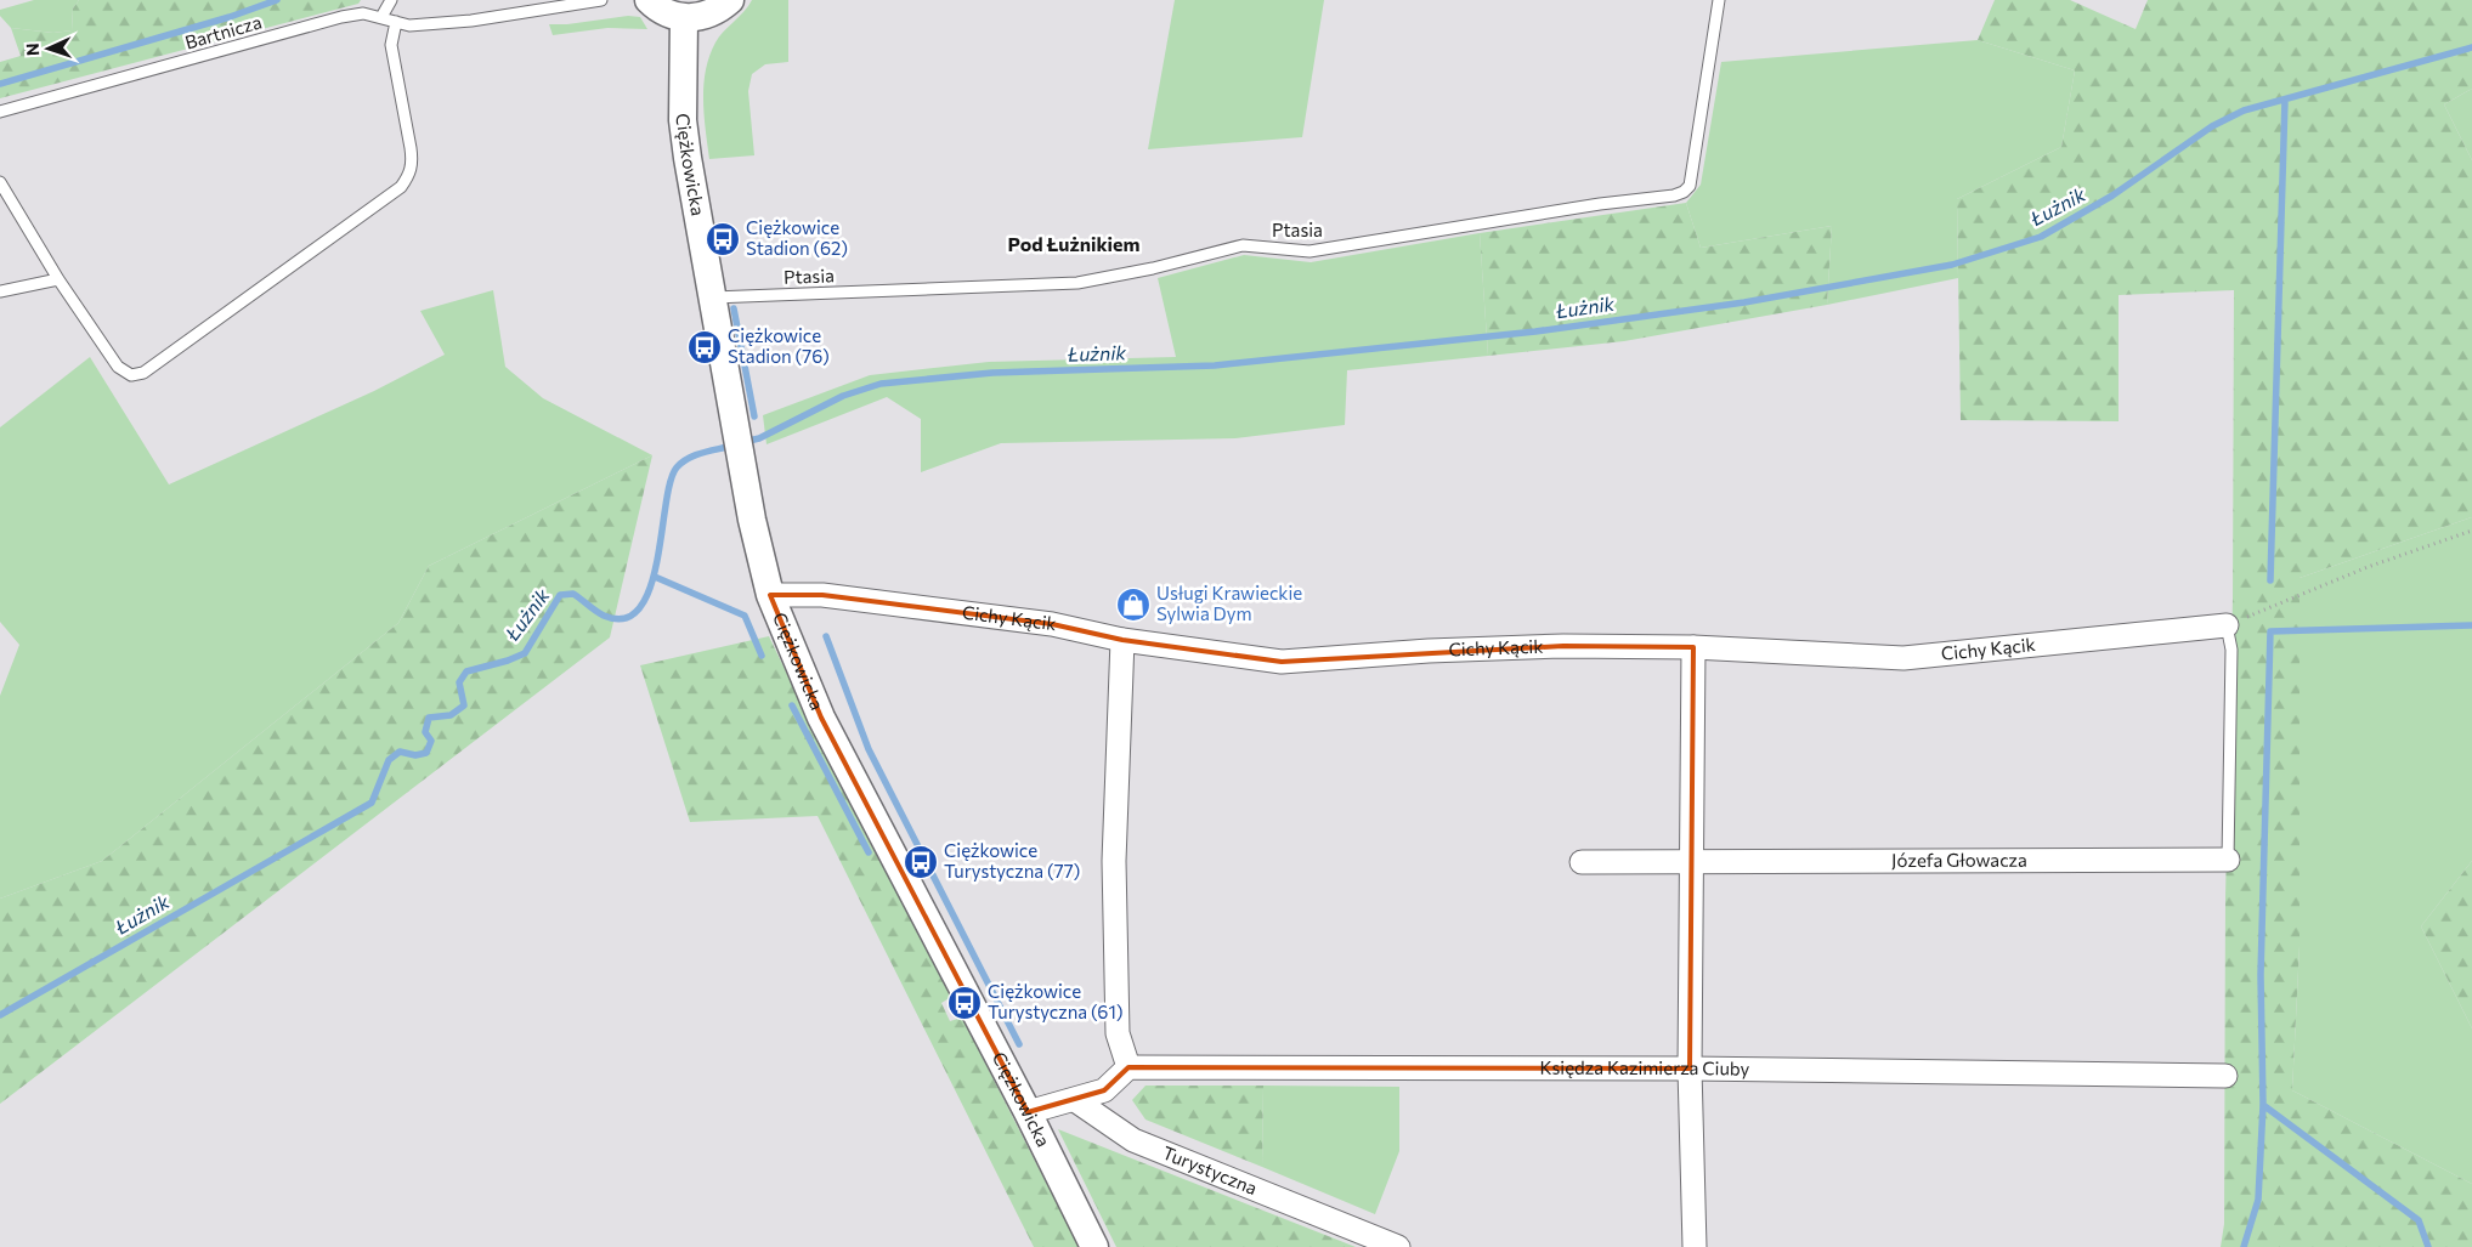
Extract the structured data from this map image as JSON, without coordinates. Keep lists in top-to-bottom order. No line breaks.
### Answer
{"streets":{"street":["Ciężkowicka","Cichy Kącik","Józefa Głowacza","Księdza Kazimierza Ciuby","Turystyczna"],"lane":["Bartnicza","Ptasia"]},"crossings":[["Ciężkowicka","Ptasia"],["Ciężkowicka","Cichy Kącik"]],"districts":["Pod Łużnikiem"],"water":["Łużnik"],"places":{"bus stop":["Ciężkowice Stadion (62)","Ciężkowice Stadion (76)","Ciężkowice Turystyczna (77)","Ciężkowice Turystyczna (61)"],"shop":["Usługi Krawieckie Sylwia Dym"]},"north":"left"}
